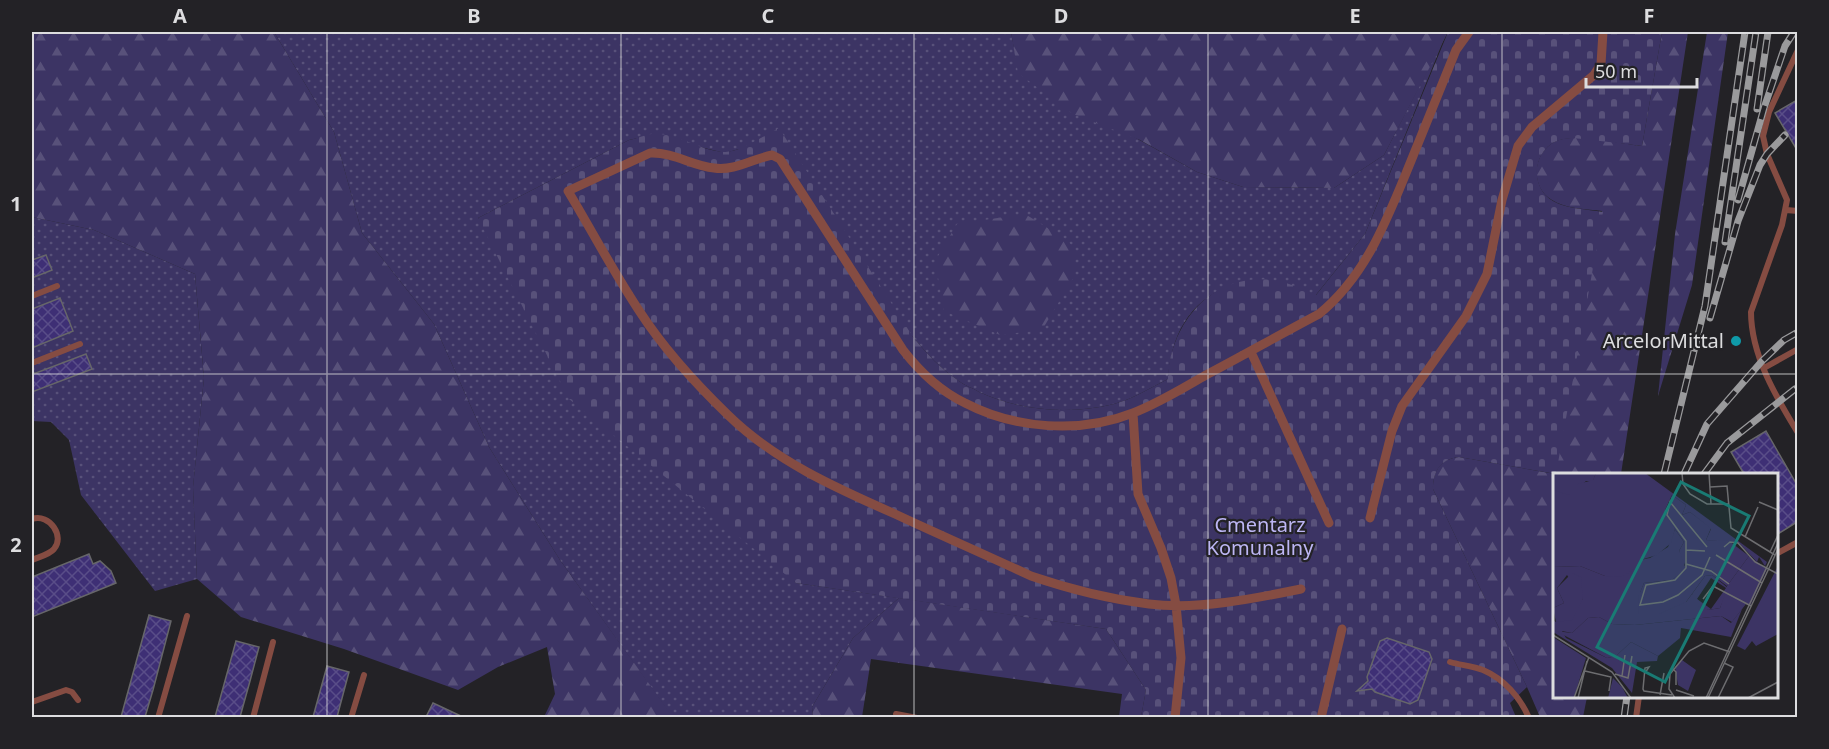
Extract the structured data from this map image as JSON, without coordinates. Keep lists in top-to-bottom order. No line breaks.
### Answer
{"parks":["Cmentarz Komunalny"],"places":["ArcelorMittal"],"scale_bar":"50 m","grid":{"columns":["A","B","C","D","E","F"],"rows":["1","2"]}}
